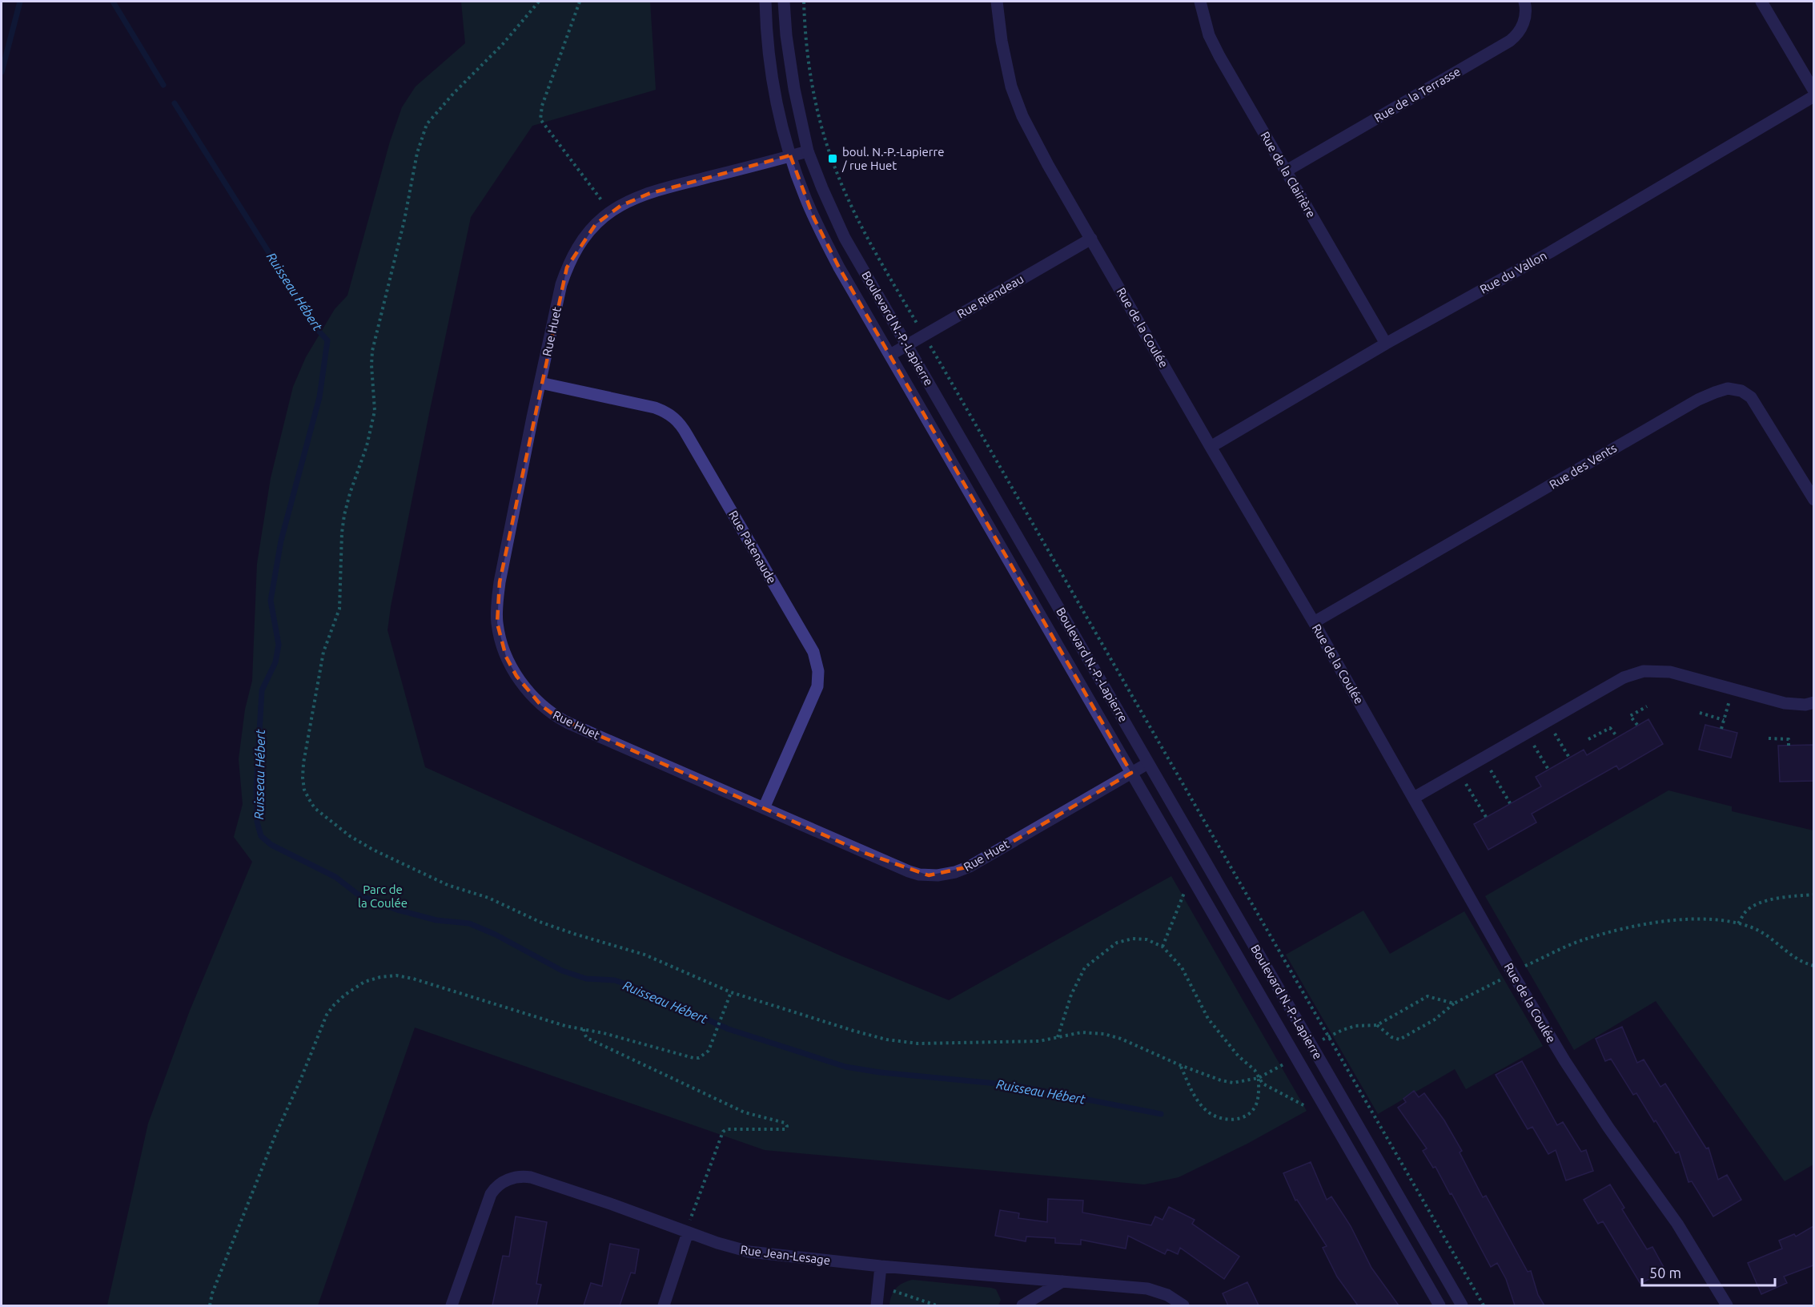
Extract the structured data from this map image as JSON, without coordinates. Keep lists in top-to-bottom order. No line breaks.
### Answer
{"streets":{"street":["Rue de la Terrasse","Rue de la Clairière","Rue du Vallon","Rue Riendeau","Rue de la Coulée","Boulevard N.-P.-Lapierre","Rue Huet","Rue des Vents","Rue Patenaude","Rue Jean-Lesage"]},"crossings":[["Rue de la Terrasse","Rue de la Clairière"],["Rue de la Clairière","Rue du Vallon"],["Rue du Vallon","Rue de la Coulée"],["Rue Riendeau","Rue de la Coulée"],["Rue Riendeau","Boulevard N.-P.-Lapierre"],["Rue de la Coulée","Rue des Vents"],["Boulevard N.-P.-Lapierre","Rue Huet"],["Rue Huet","Rue Patenaude"]],"water":["Ruisseau Hébert"],"parks":["Parc de la Coulée"],"places":{"transit":["boul. N.-P.-Lapierre / rue Huet"]},"scale_bar":"50 m"}
